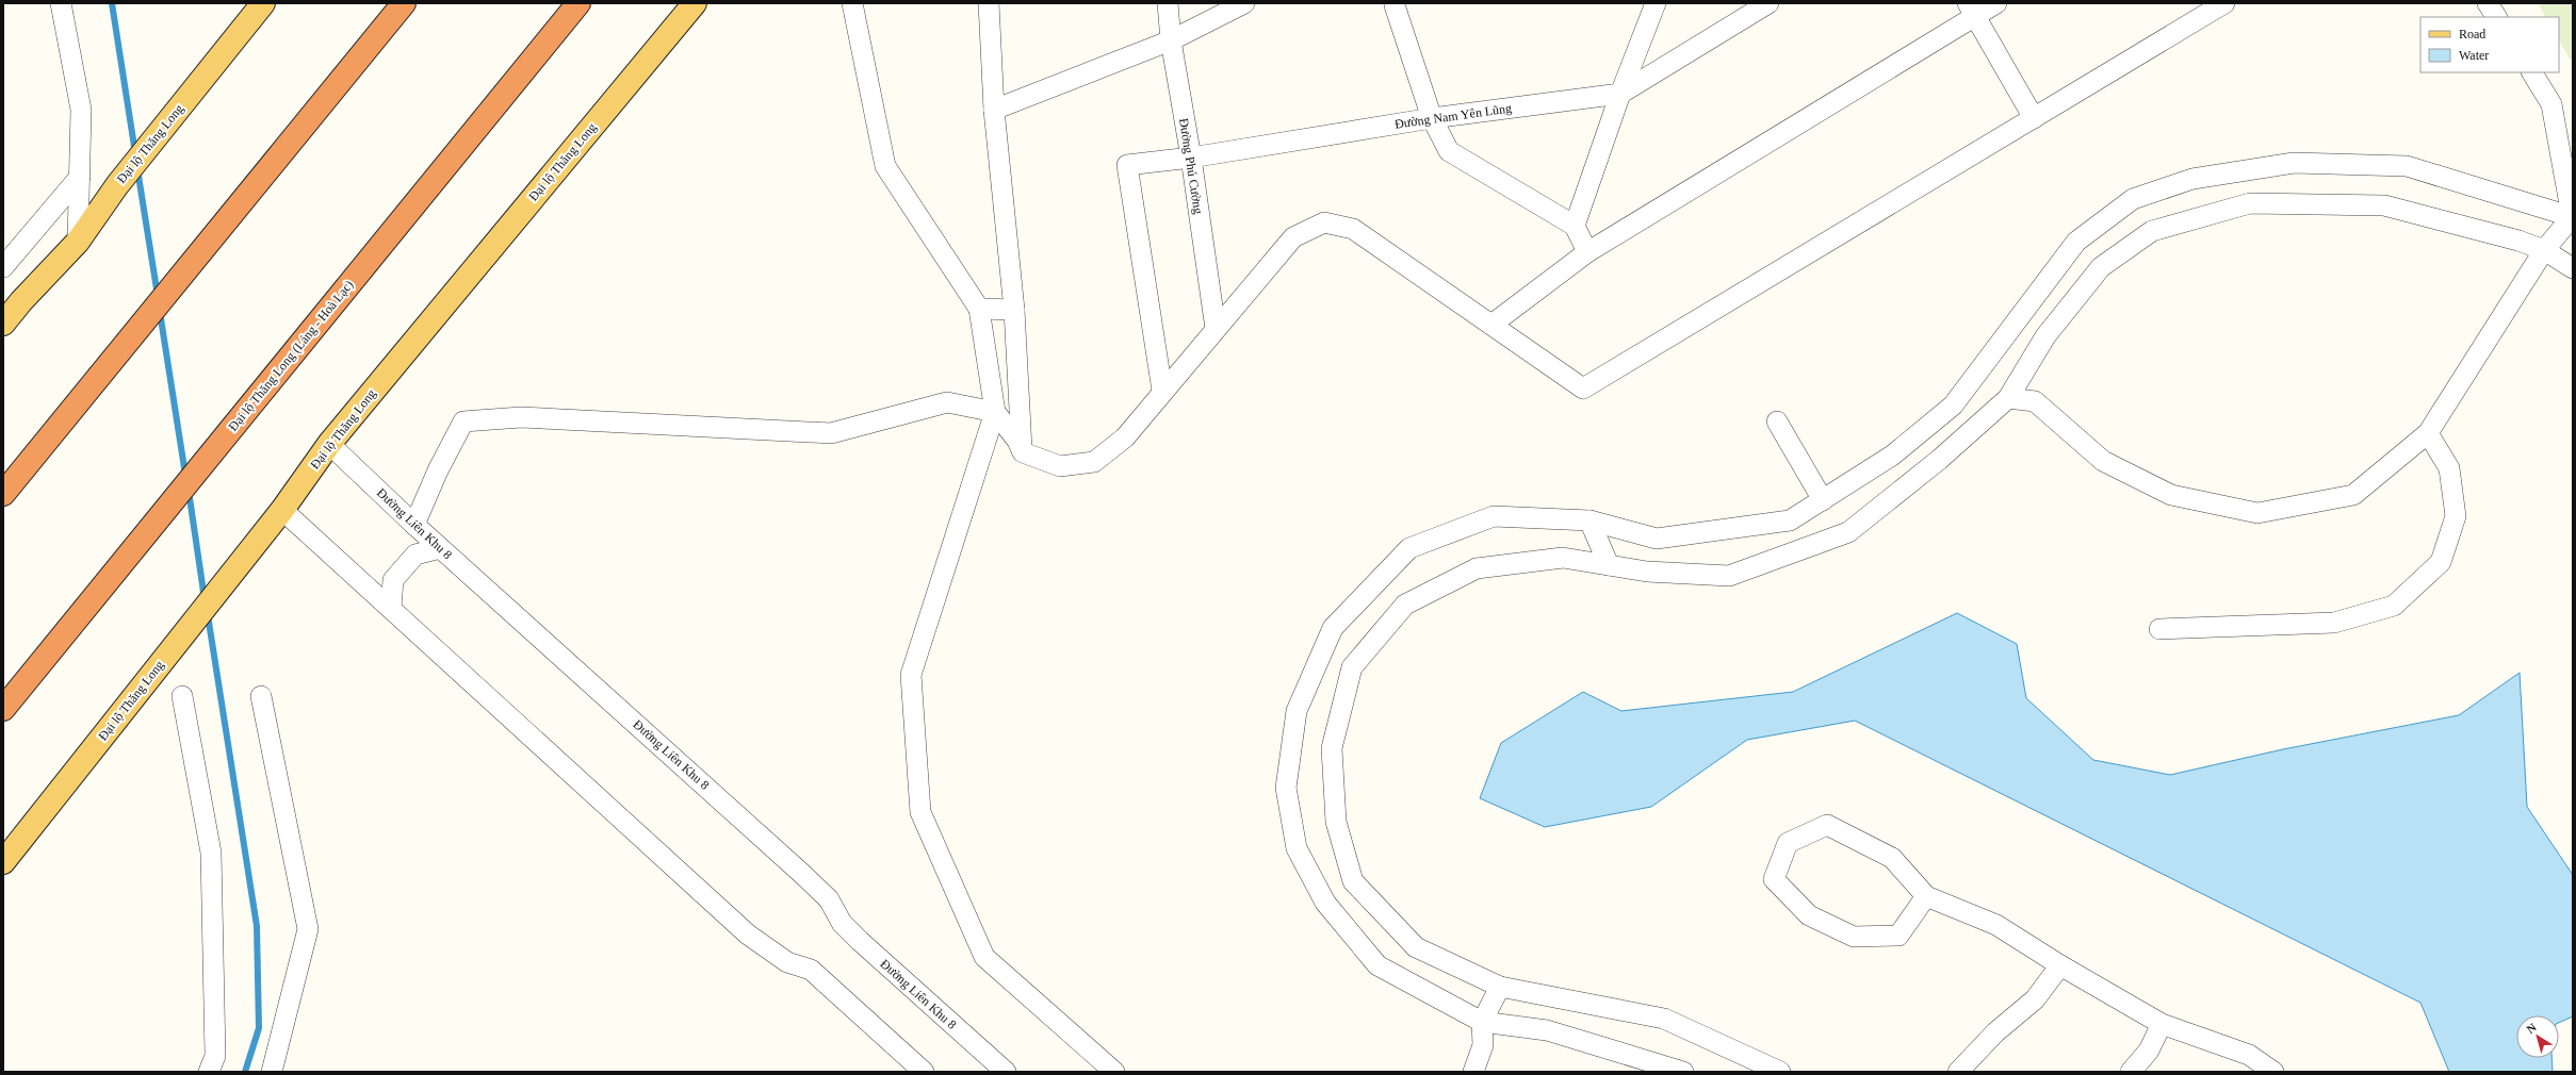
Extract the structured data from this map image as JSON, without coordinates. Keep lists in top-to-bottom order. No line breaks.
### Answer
{"streets":{"highway":["Đại lộ Thăng Long (Láng - Hoà Lạc)"],"main road":["Đại lộ Thăng Long"],"street":["Đường Nam Yên Lũng","Đường Phú Cường","Đường Liên Khu 8"]},"crossings":[["Đường Nam Yên Lũng","Đường Phú Cường"],["Đại lộ Thăng Long","Đường Liên Khu 8"]],"legend":["Road","Water"],"north":"top left"}
